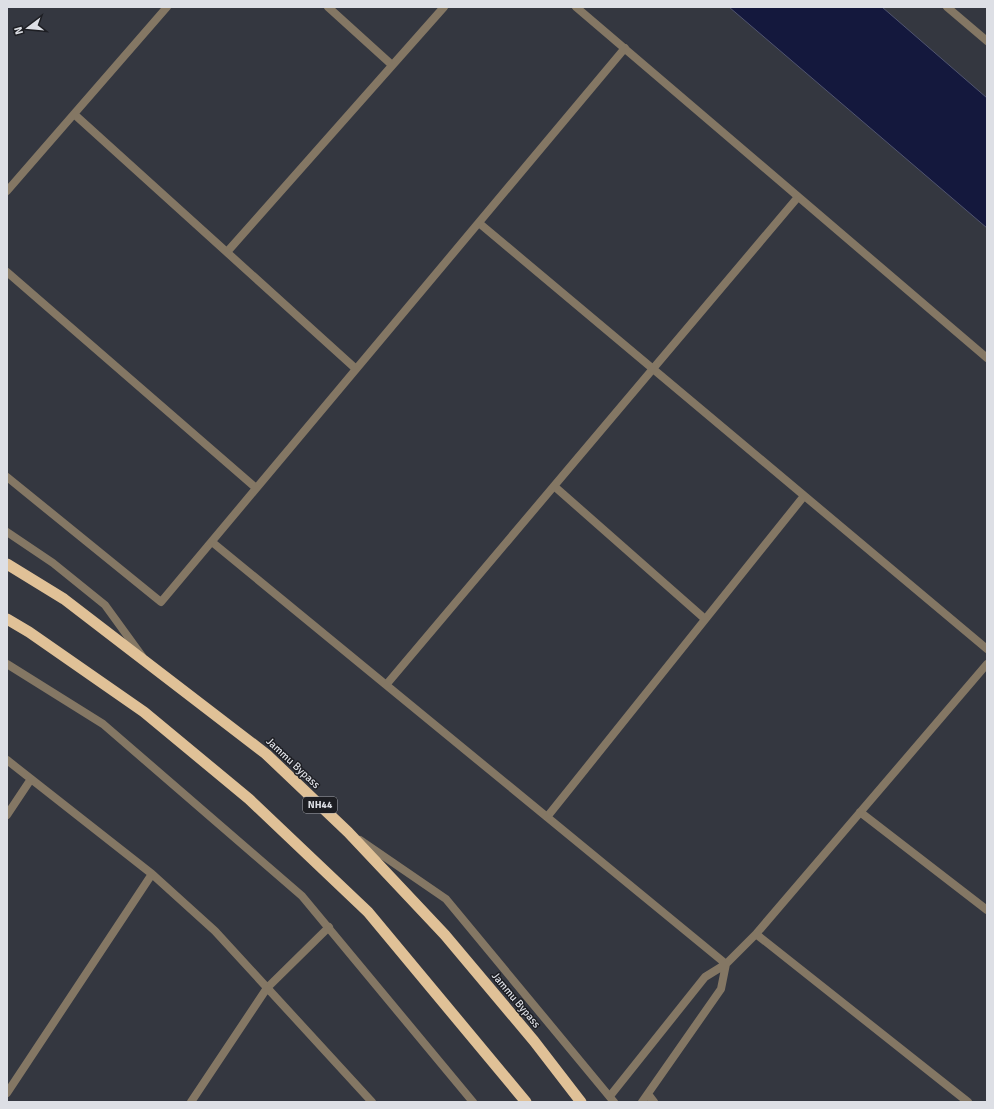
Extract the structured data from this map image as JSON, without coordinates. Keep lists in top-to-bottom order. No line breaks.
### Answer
{"streets":{"highway":["Jammu Bypass","NH44"]},"north":"left"}
